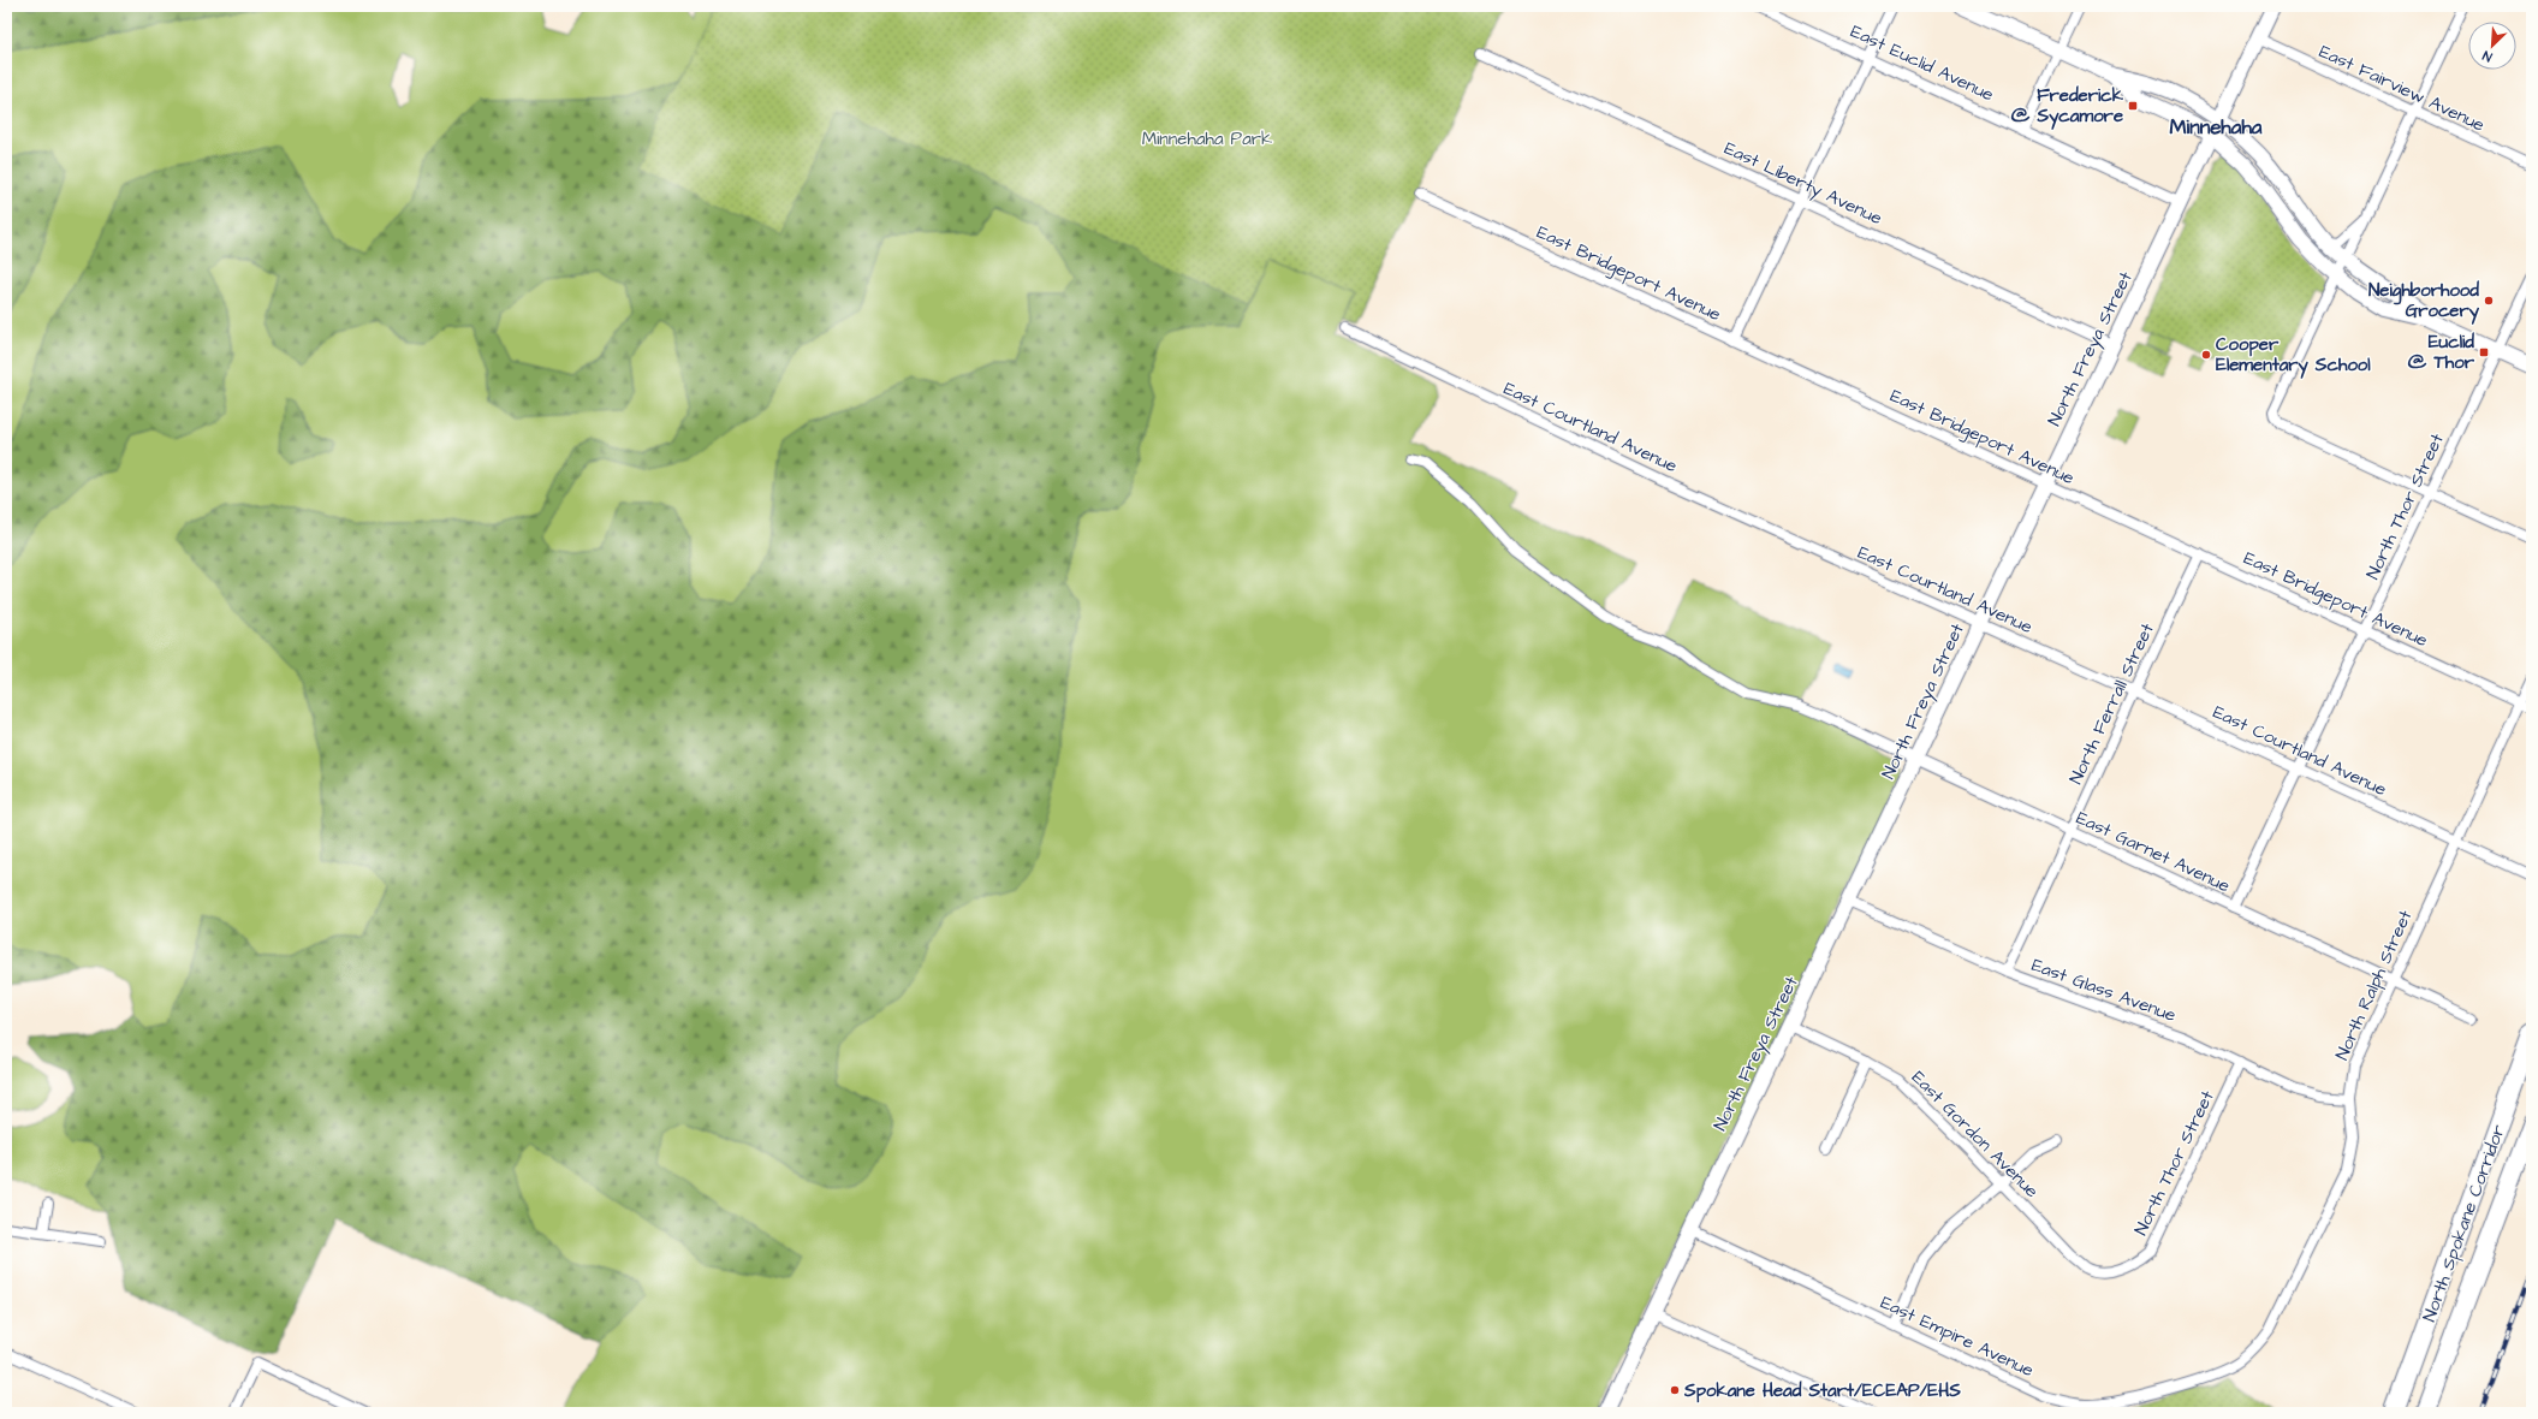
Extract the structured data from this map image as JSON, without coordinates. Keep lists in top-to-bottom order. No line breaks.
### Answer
{"streets":{"highway":["North Spokane Corridor"],"street":["East Euclid Avenue","East Fairview Avenue","East Liberty Avenue","East Bridgeport Avenue","North Freya Street","East Courtland Avenue","North Thor Street","North Ferrall Street","East Garnet Avenue","North Ralph Street","East Glass Avenue","East Gordon Avenue","East Empire Avenue"]},"crossings":[["East Euclid Avenue","North Freya Street"],["East Fairview Avenue","North Freya Street"],["East Liberty Avenue","North Freya Street"],["East Bridgeport Avenue","North Freya Street"],["East Bridgeport Avenue","North Thor Street"],["East Bridgeport Avenue","North Ferrall Street"],["East Bridgeport Avenue","North Ralph Street"],["North Freya Street","East Courtland Avenue"],["North Freya Street","East Garnet Avenue"],["North Freya Street","East Glass Avenue"],["North Freya Street","East Gordon Avenue"],["North Freya Street","East Empire Avenue"],["East Courtland Avenue","North Thor Street"],["East Courtland Avenue","North Ferrall Street"],["East Courtland Avenue","North Ralph Street"],["North Thor Street","East Garnet Avenue"],["North Thor Street","East Glass Avenue"],["North Thor Street","East Gordon Avenue"],["North Ferrall Street","East Garnet Avenue"],["North Ferrall Street","East Glass Avenue"],["East Garnet Avenue","North Ralph Street"],["North Ralph Street","East Glass Avenue"],["North Ralph Street","East Empire Avenue"]],"districts":["Minnehaha"],"parks":["Minnehaha Park"],"places":{"transit":["Frederick @ Sycamore","Euclid @ Thor"],"other":["Neighborhood Grocery","Cooper Elementary School","Spokane Head Start/ECEAP/EHS"]},"north":"bottom left"}
